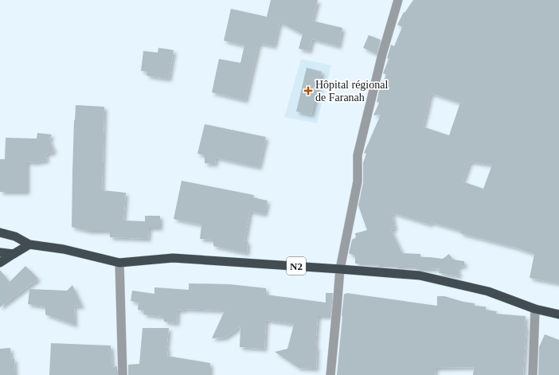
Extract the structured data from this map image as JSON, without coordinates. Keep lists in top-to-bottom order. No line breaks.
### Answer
{"streets":{"highway":["N2"]},"places":{"health":["Hôpital régional de Faranah"]}}
